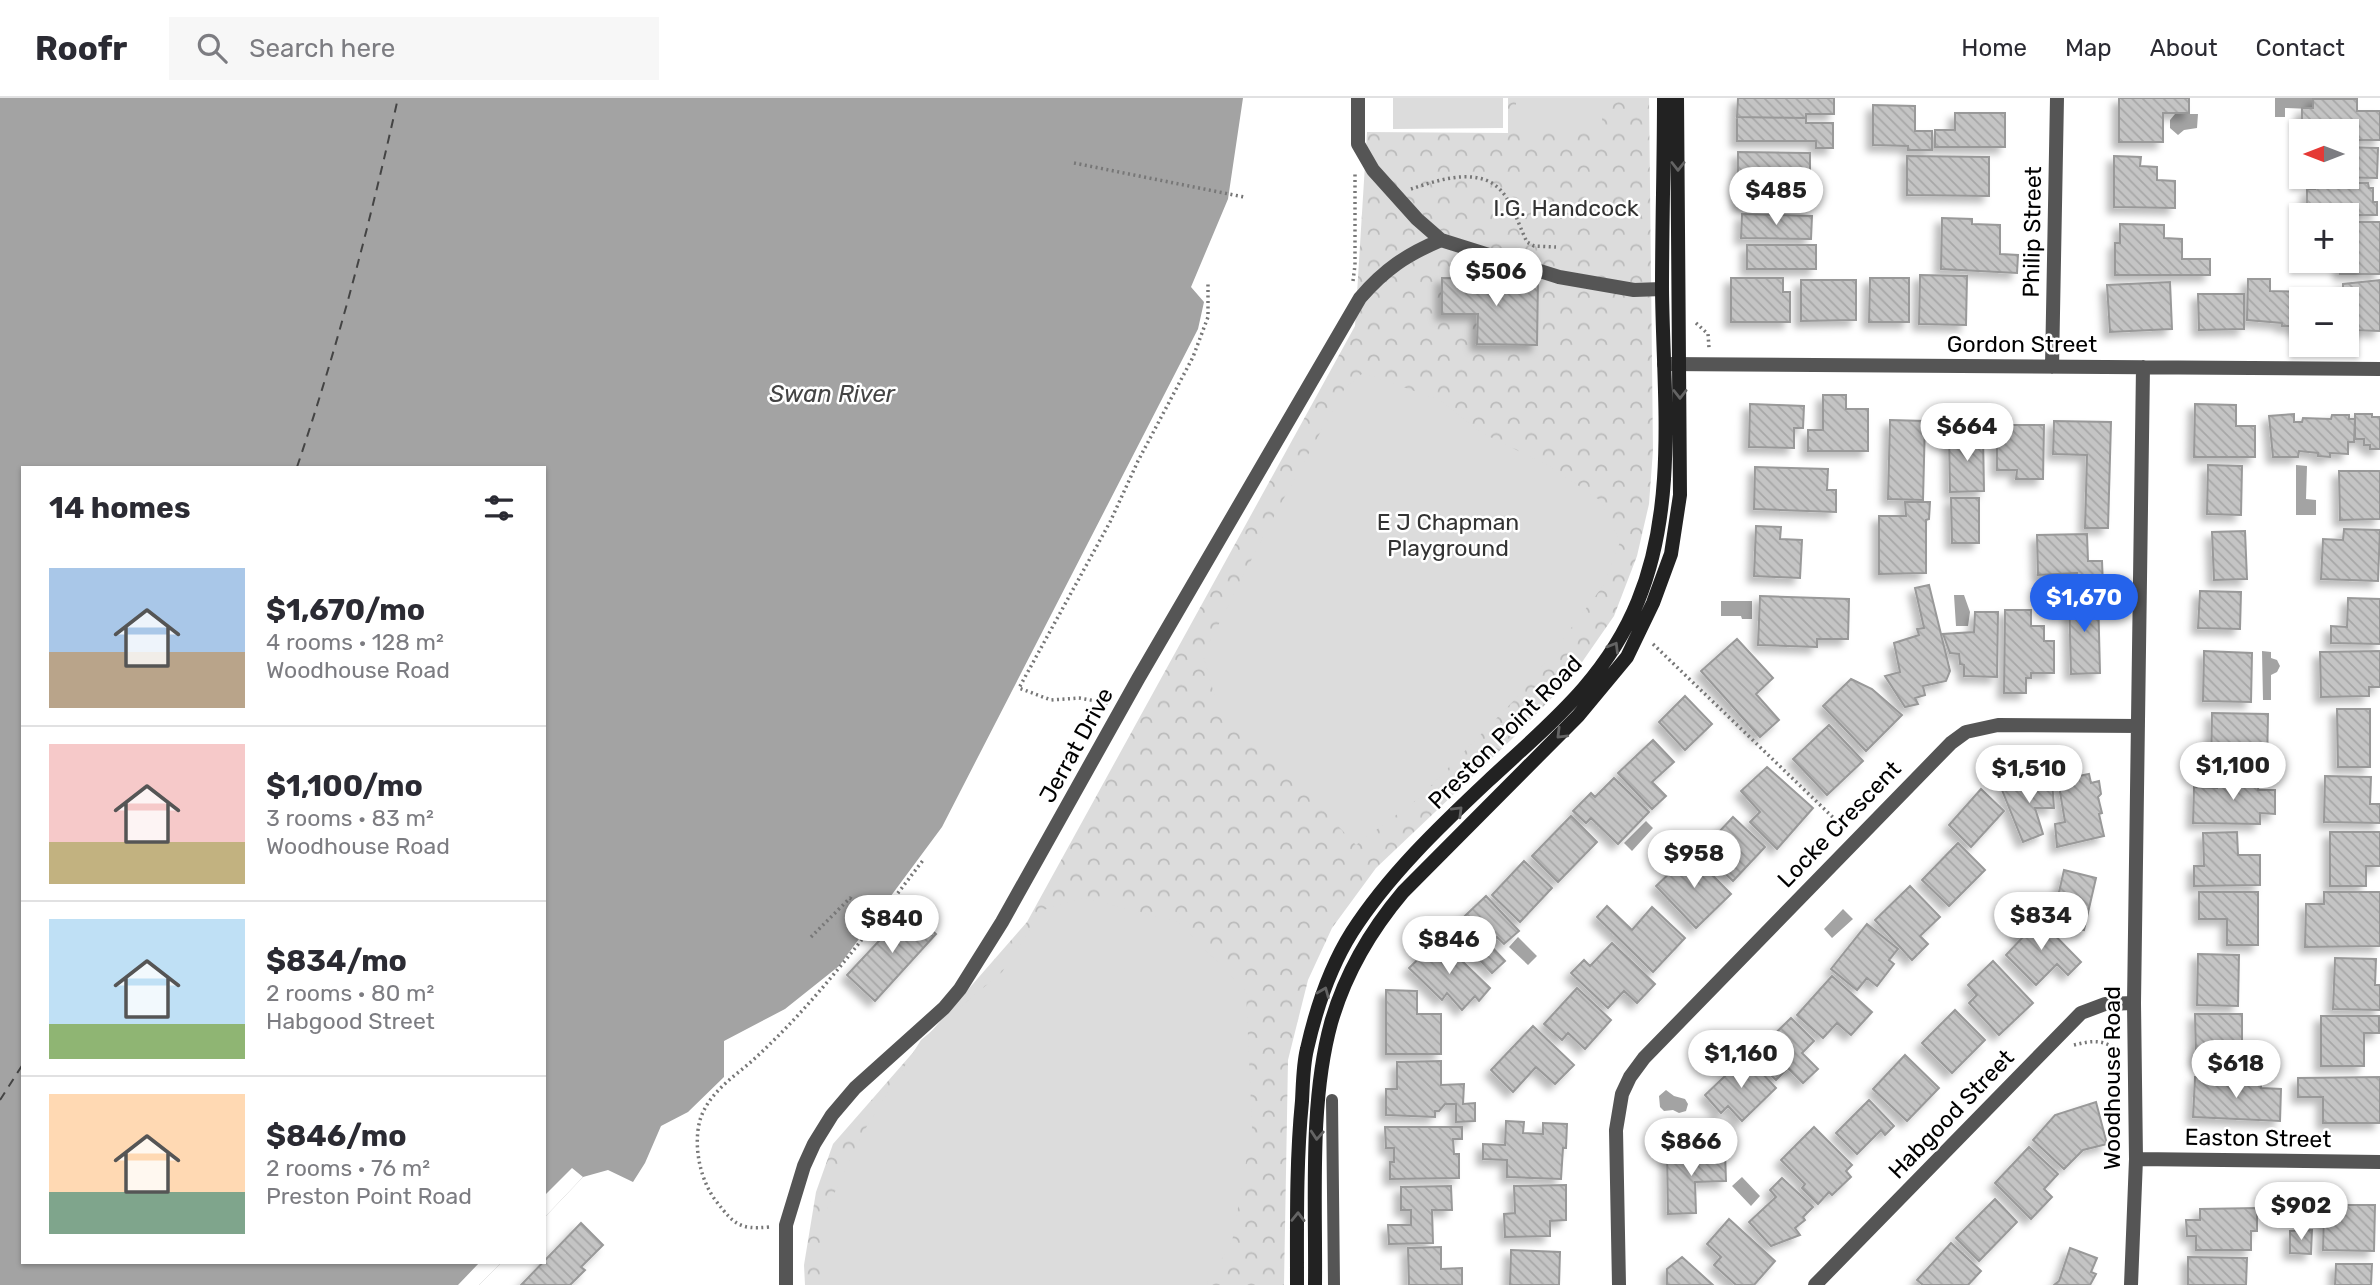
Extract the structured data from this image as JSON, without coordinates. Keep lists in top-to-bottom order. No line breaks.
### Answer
{"streets":{"main road":["Preston Point Road"],"street":["Philip Street","Gordon Street","Jerrat Drive","Locke Crescent","Woodhouse Road","Habgood Street","Easton Street"]},"crossings":[["Philip Street","Gordon Street"],["Gordon Street","Preston Point Road"],["Gordon Street","Woodhouse Road"],["Locke Crescent","Woodhouse Road"],["Woodhouse Road","Habgood Street"],["Woodhouse Road","Easton Street"]],"water":["Swan River"],"parks":["I.G. Handcock","E J Chapman Playground"],"north":"left","page":{"header":"Roofr","search":"Search here","nav":["Home","Map","About","Contact"],"map_buttons":["+","−"],"price":["$485","$506","$664","$1,670","$1,100","$1,510","$958","$834","$840","$846","$1,160","$618","$866","$902"],"heading":"14 homes","list":[{"name":"$1,670/mo","note":"4 rooms · 128 m² · Woodhouse Road"},{"name":"$1,100/mo","note":"3 rooms · 83 m² · Woodhouse Road"},{"name":"$834/mo","note":"2 rooms · 80 m² · Habgood Street"},{"name":"$846/mo","note":"2 rooms · 76 m² · Preston Point Road"}]}}
